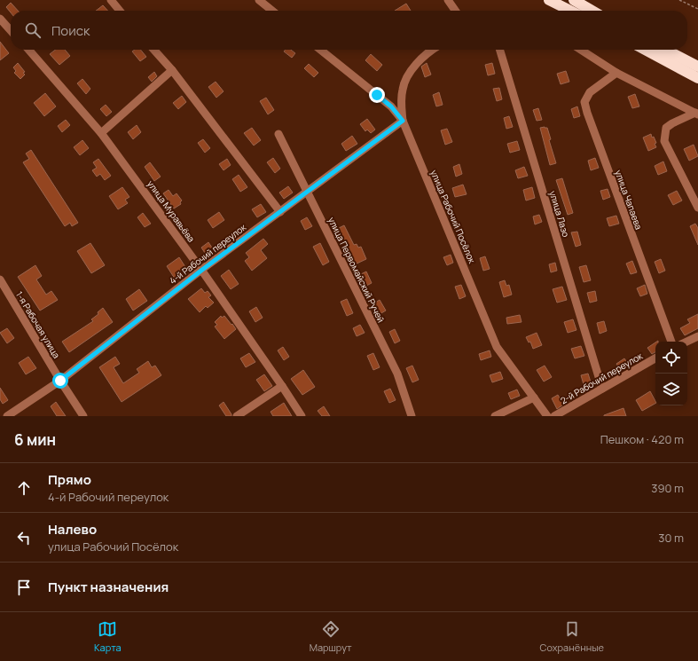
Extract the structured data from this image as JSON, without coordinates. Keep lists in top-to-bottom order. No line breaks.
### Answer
{"streets":{"street":["улица Чапаева","улица Муравьёва","улица Лазо","улица Рабочий Посёлок","4-й Рабочий переулок","улица Первомайский Ручей","1-я Рабочая улица","2-й Рабочий переулок"]},"crossings":[["улица Муравьёва","4-й Рабочий переулок"],["улица Лазо","2-й Рабочий переулок"],["улица Рабочий Посёлок","4-й Рабочий переулок"],["4-й Рабочий переулок","улица Первомайский Ручей"],["4-й Рабочий переулок","1-я Рабочая улица"]],"page":{"search":"Поиск","heading":["6 мин","Пешком · 420 m"],"list":[["Прямо","4-й Рабочий переулок","390 m"],["Налево","улица Рабочий Посёлок","30 m"],"Пункт назначения"],"nav":["Карта","Маршрут","Сохранённые"]}}
